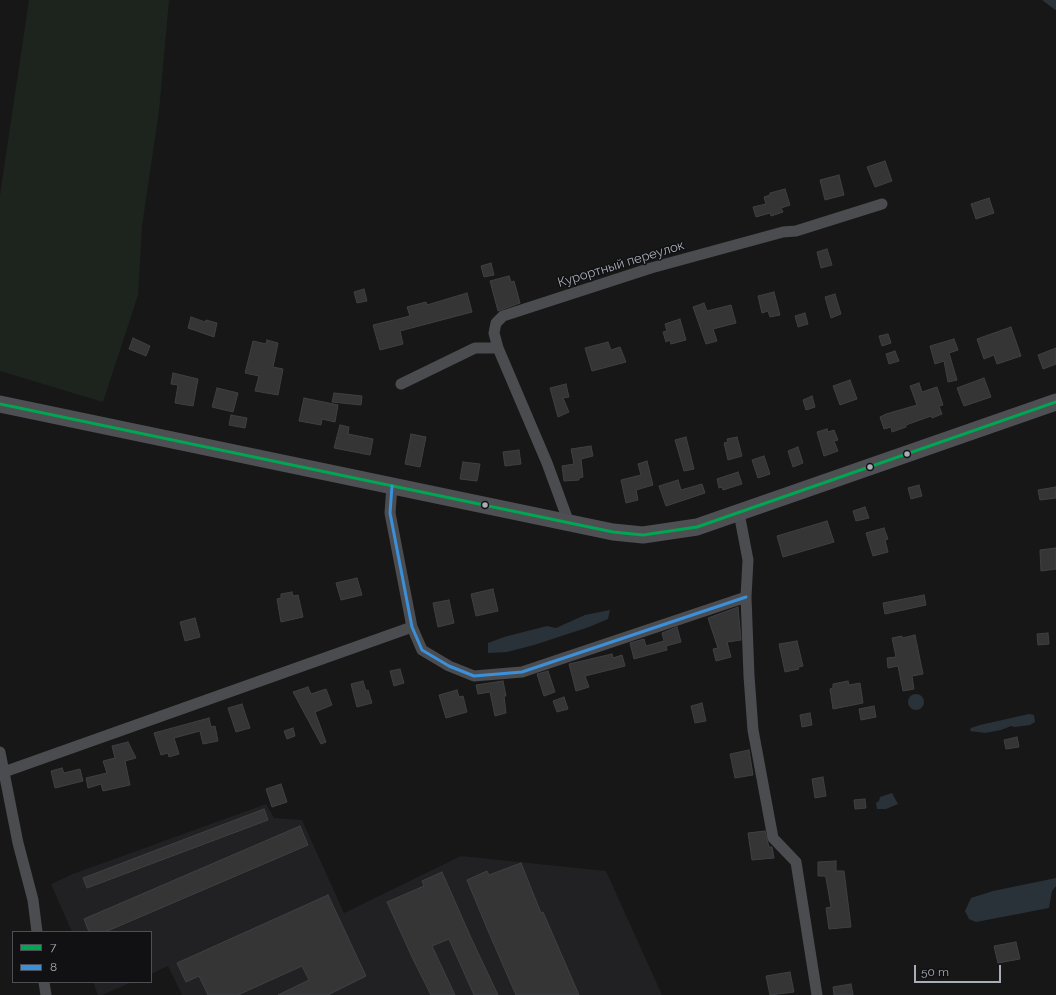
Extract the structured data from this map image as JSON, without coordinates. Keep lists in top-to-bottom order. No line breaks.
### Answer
{"streets":{"street":["Курортный переулок"]},"lines":["transit line 7","transit line 8"],"legend":["7","8"],"scale_bar":"50 m"}
